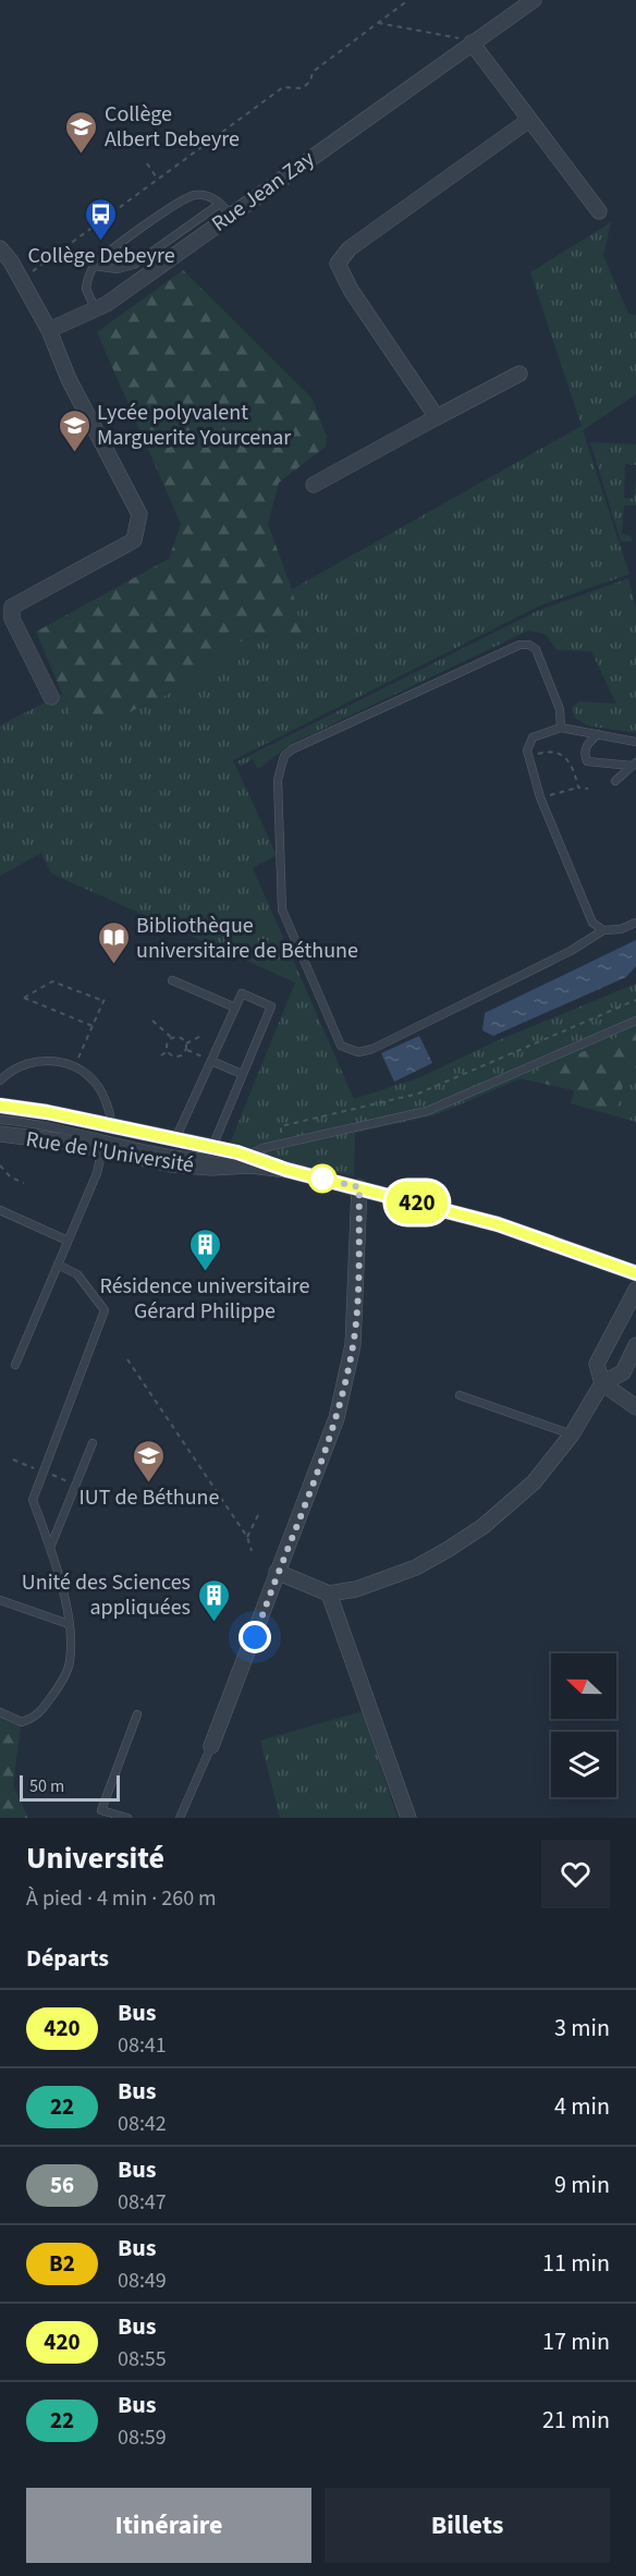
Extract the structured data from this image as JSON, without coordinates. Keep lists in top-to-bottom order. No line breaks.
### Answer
{"streets":{"street":["Rue Jean Zay","Rue de l'Université"]},"places":{"school or university":["Collège Albert Debeyre","Lycée polyvalent Marguerite Yourcenar","IUT de Béthune"],"bus stop":["Collège Debeyre"],"library":["Bibliothèque universitaire de Béthune"],"building":["Résidence universitaire Gérard Philippe","Unité des Sciences appliquées"]},"lines":["bus line 420"],"scale_bar":"50 m","north":"left","page":{"on_map":"420","scale":"50 m","heading":[["Université","À pied · 4 min · 260 m"],"Départs"],"list":[{"mark":"420","name":"Bus","note":"08:41","value":"3 min"},{"mark":"22","name":"Bus","note":"08:42","value":"4 min"},{"mark":"56","name":"Bus","note":"08:47","value":"9 min"},{"mark":"B2","name":"Bus","note":"08:49","value":"11 min"},{"mark":"420","name":"Bus","note":"08:55","value":"17 min"},{"mark":"22","name":"Bus","note":"08:59","value":"21 min"}],"buttons":["Itinéraire","Billets"]}}
